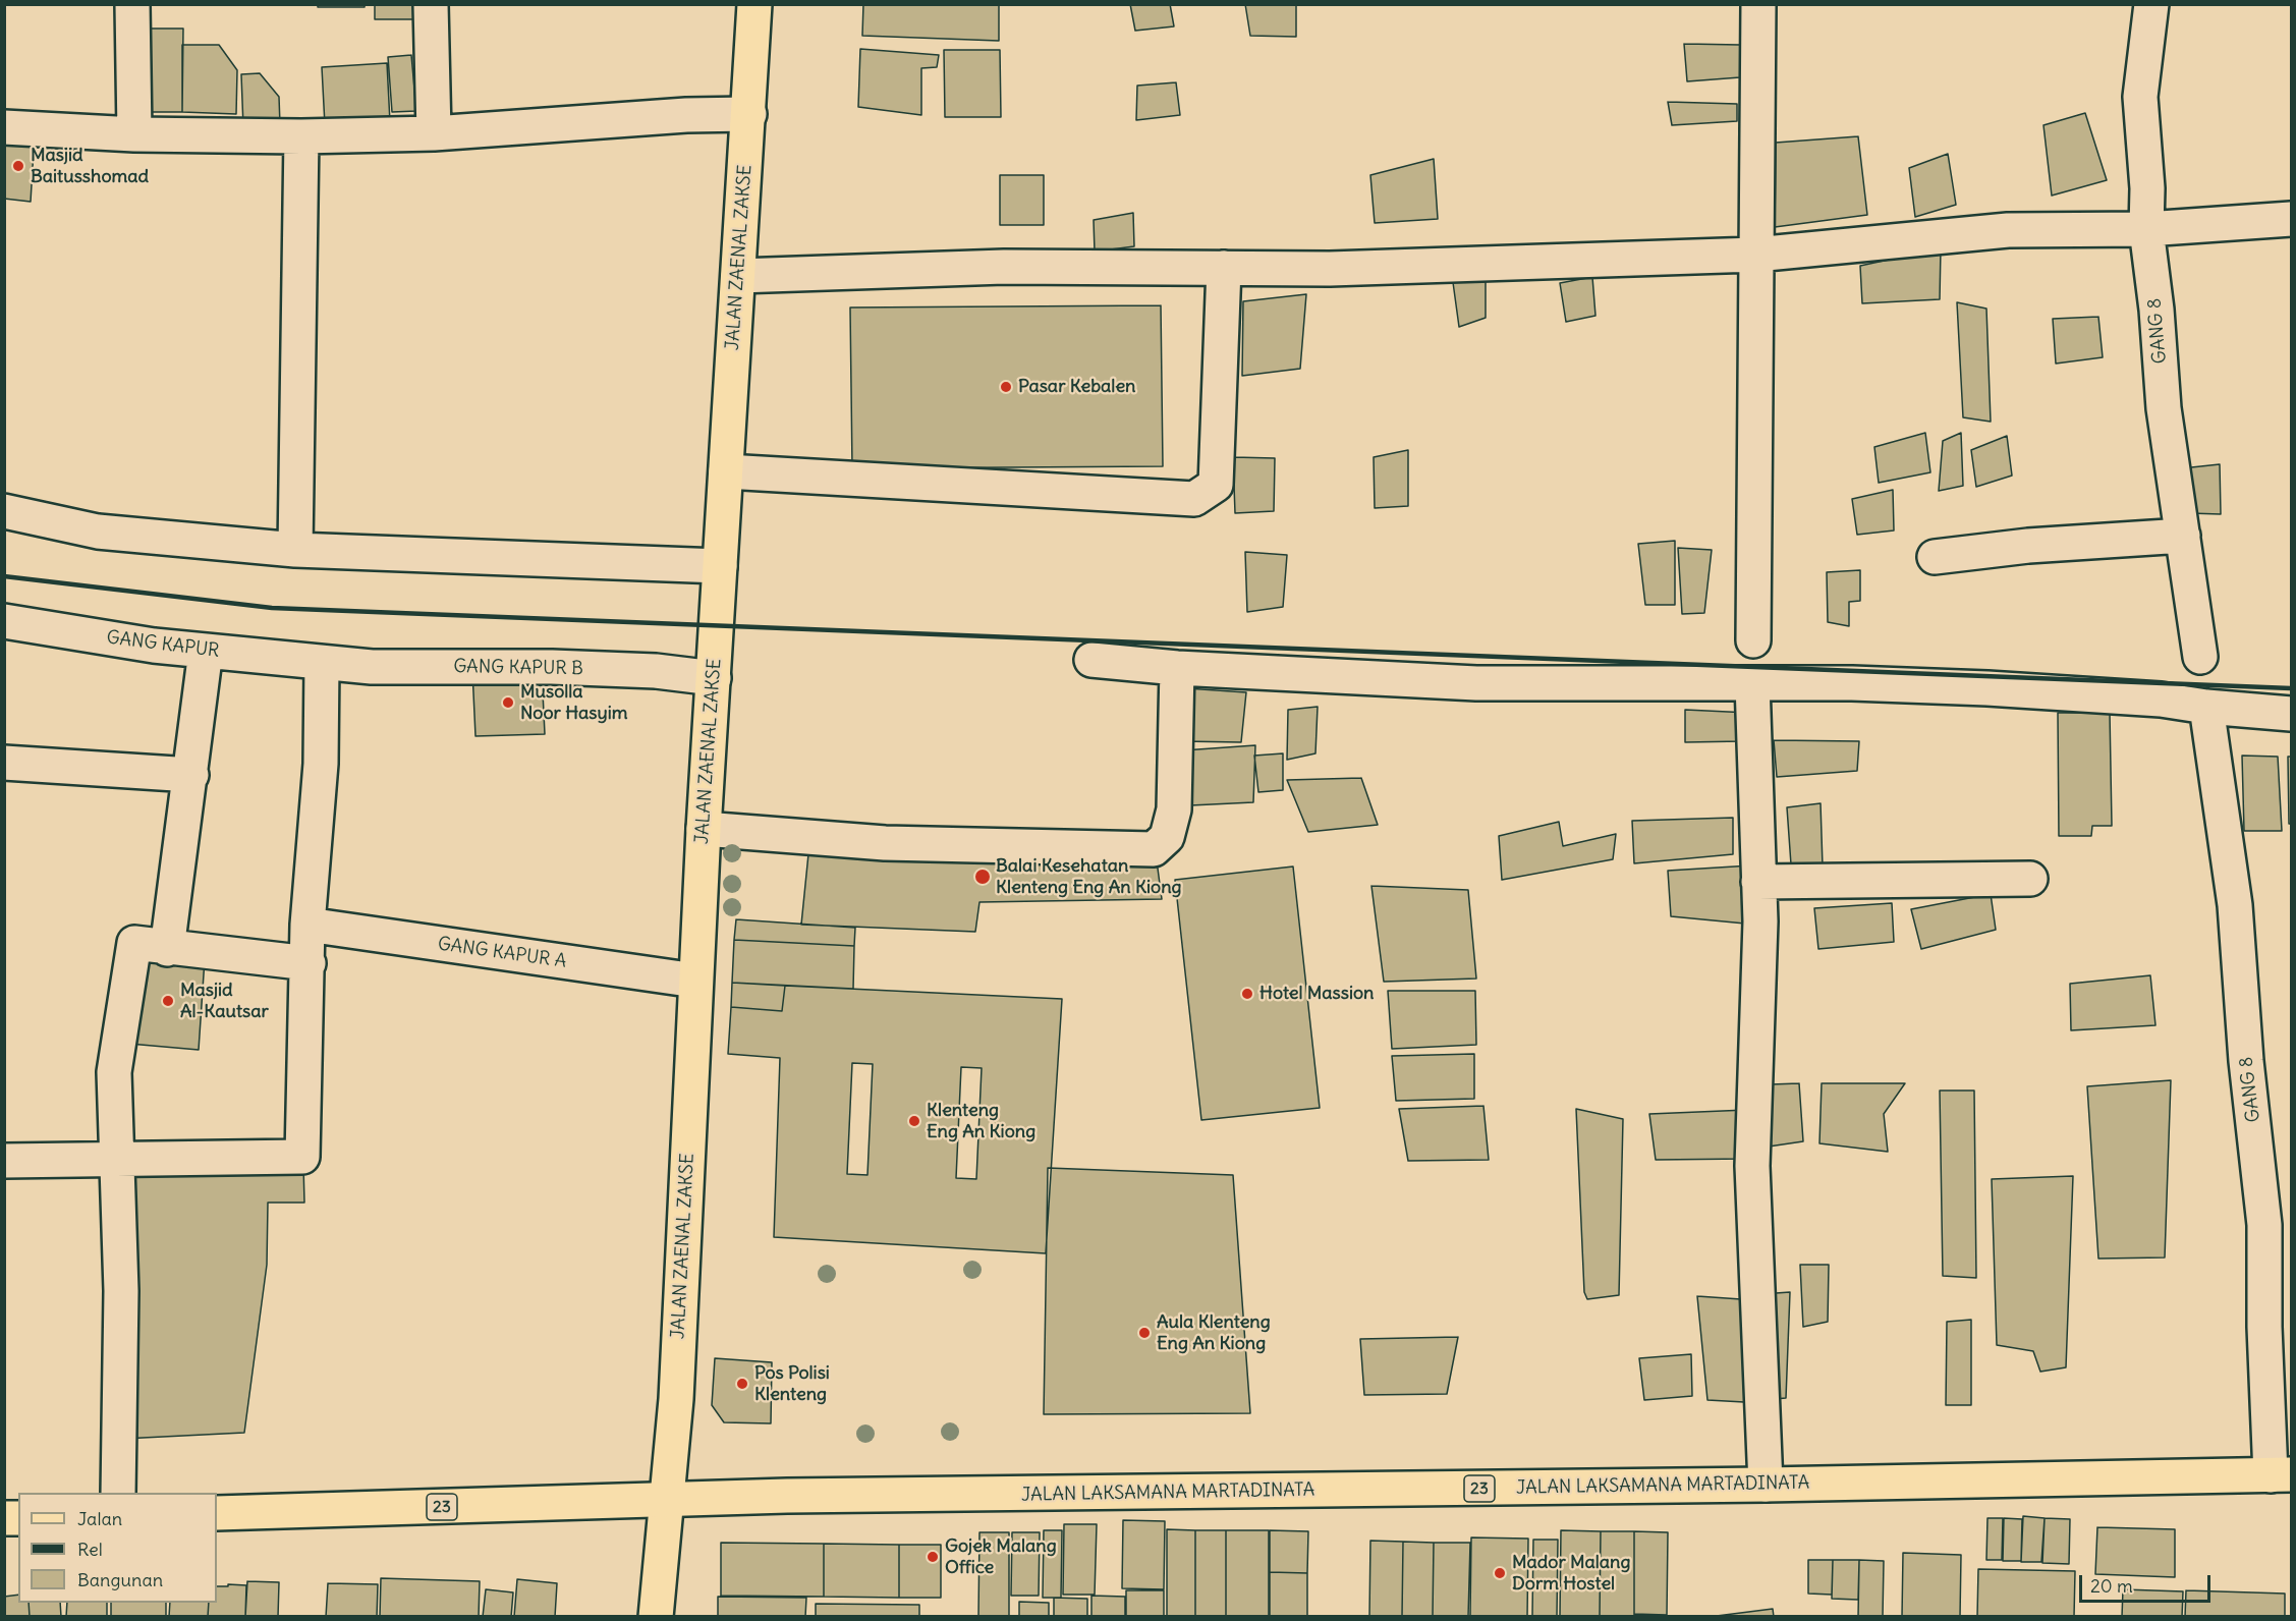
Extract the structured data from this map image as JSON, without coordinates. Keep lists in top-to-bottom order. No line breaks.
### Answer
{"streets":{"main road":["JALAN ZAENAL ZAKSE","JALAN LAKSAMANA MARTADINATA","23"],"street":["GANG 8","GANG KAPUR","GANG KAPUR B","GANG KAPUR A"]},"crossings":[["JALAN ZAENAL ZAKSE","GANG KAPUR B"],["JALAN ZAENAL ZAKSE","GANG KAPUR A"],["JALAN ZAENAL ZAKSE","JALAN LAKSAMANA MARTADINATA"],["JALAN ZAENAL ZAKSE","23"],["GANG 8","JALAN LAKSAMANA MARTADINATA"],["GANG KAPUR","GANG KAPUR B"],["JALAN LAKSAMANA MARTADINATA","23"]],"places":["Masjid Baitusshomad","Pasar Kebalen","Musolla Noor Hasyim","Balai Kesehatan Klenteng Eng An Kiong","Hotel Massion","Masjid Al-Kautsar","Klenteng Eng An Kiong","Aula Klenteng Eng An Kiong","Pos Polisi Klenteng","Gojek Malang Office","Mador Malang Dorm Hostel"],"legend":["Jalan","Rel","Bangunan"],"scale_bar":"20 m"}
